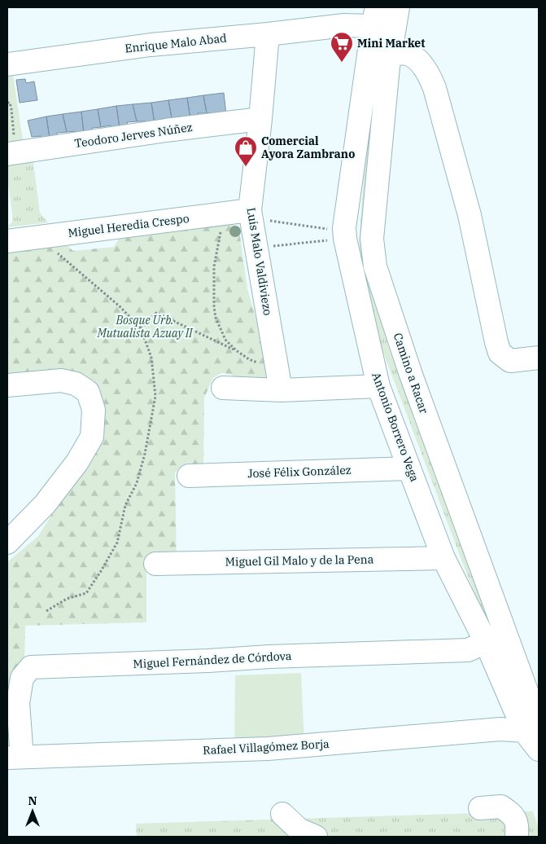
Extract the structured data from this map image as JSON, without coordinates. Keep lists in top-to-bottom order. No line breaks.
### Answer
{"streets":{"street":["Enrique Malo Abad","Teodoro Jerves Núñez","Miguel Heredia Crespo","Luis Malo Valdiviezo","Camino a Racar","Antonio Borrero Vega","José Félix González","Miguel Gil Malo y de la Pena","Miguel Fernández de Córdova","Rafael Villagómez Borja"]},"crossings":[["Enrique Malo Abad","Luis Malo Valdiviezo"],["Enrique Malo Abad","Antonio Borrero Vega"],["Teodoro Jerves Núñez","Luis Malo Valdiviezo"],["Miguel Heredia Crespo","Luis Malo Valdiviezo"],["Camino a Racar","Antonio Borrero Vega"],["Camino a Racar","Rafael Villagómez Borja"],["Antonio Borrero Vega","José Félix González"],["Antonio Borrero Vega","Miguel Gil Malo y de la Pena"],["Antonio Borrero Vega","Miguel Fernández de Córdova"],["Antonio Borrero Vega","Rafael Villagómez Borja"],["Miguel Fernández de Córdova","Rafael Villagómez Borja"]],"parks":["Bosque Urb. Mutualista Azuay II"],"places":{"supermarket":["Mini Market"],"shop":["Comercial Ayora Zambrano"]},"north":"top"}
